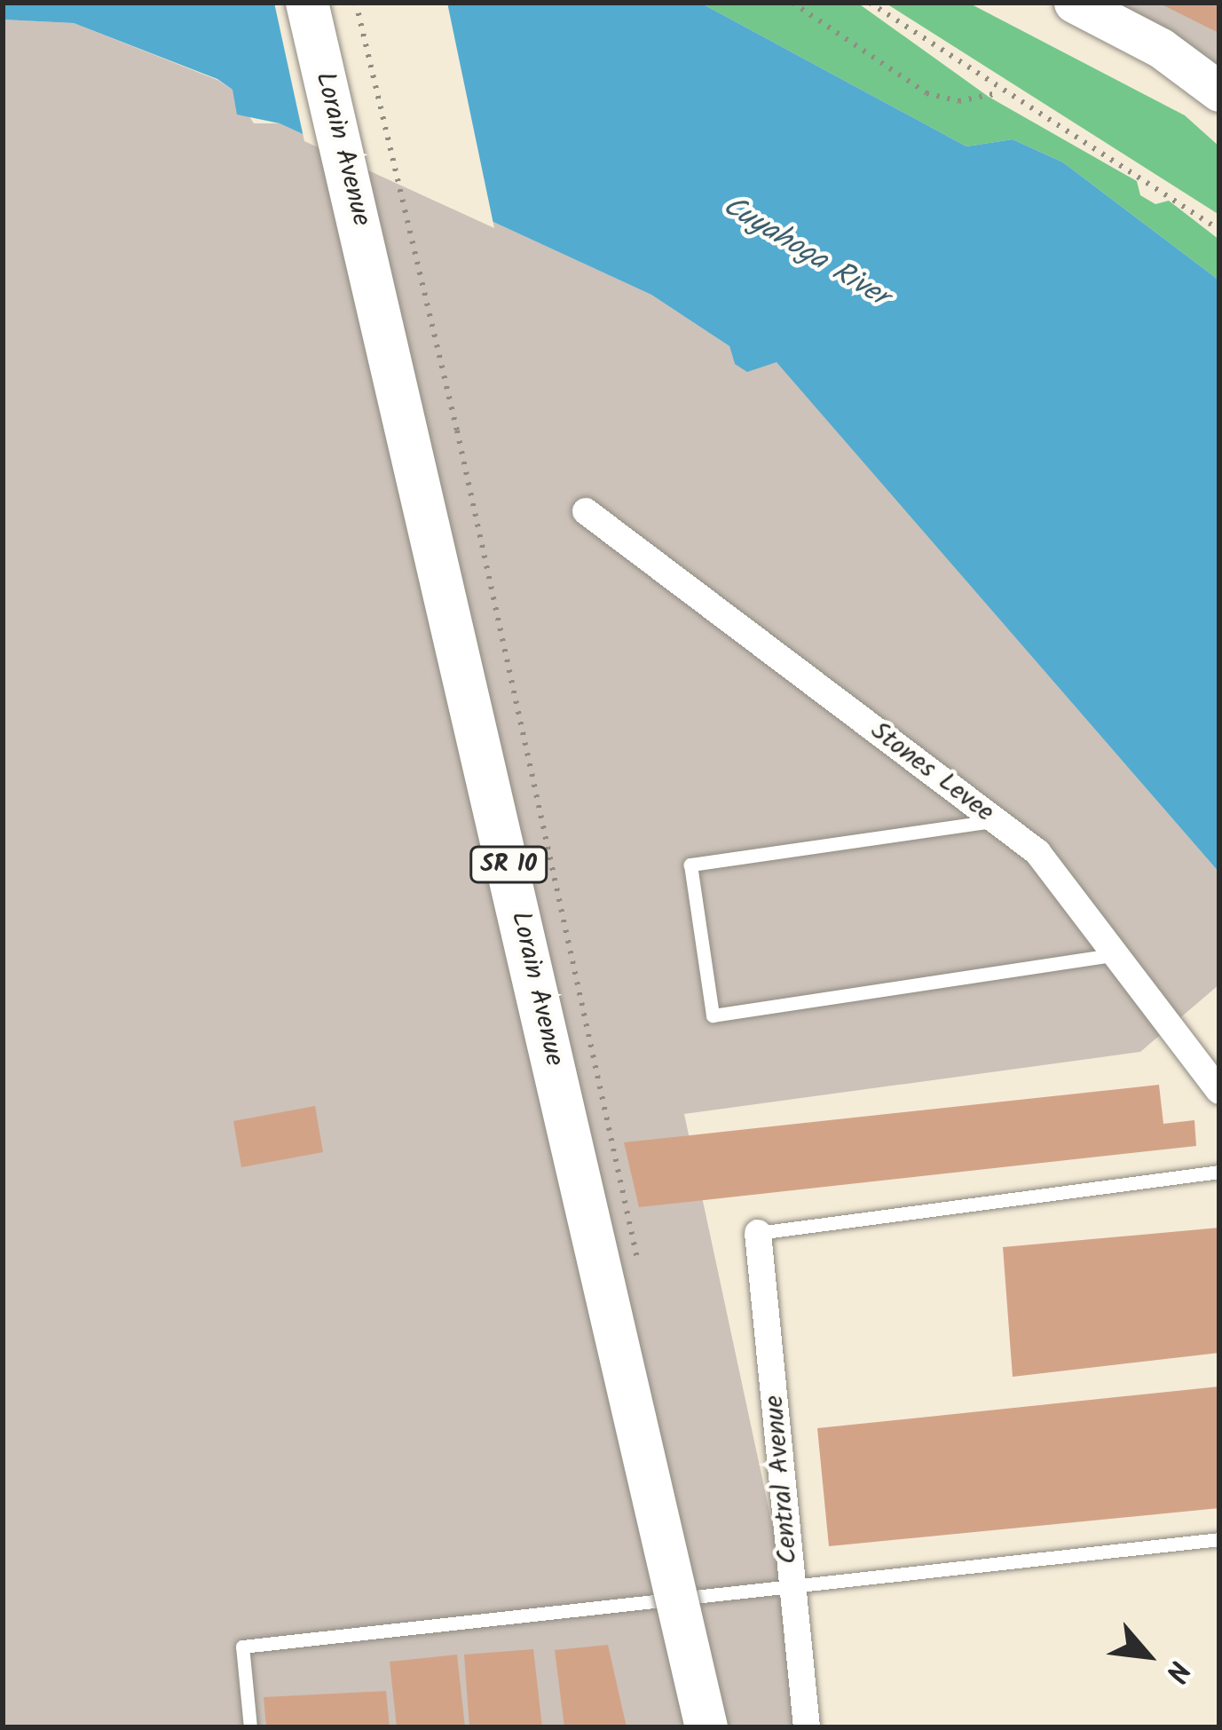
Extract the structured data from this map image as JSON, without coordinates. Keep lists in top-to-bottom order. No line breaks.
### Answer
{"streets":{"main road":["Lorain Avenue","SR 10"],"street":["Stones Levee","Central Avenue"]},"water":["Cuyahoga River"],"north":"bottom right"}
